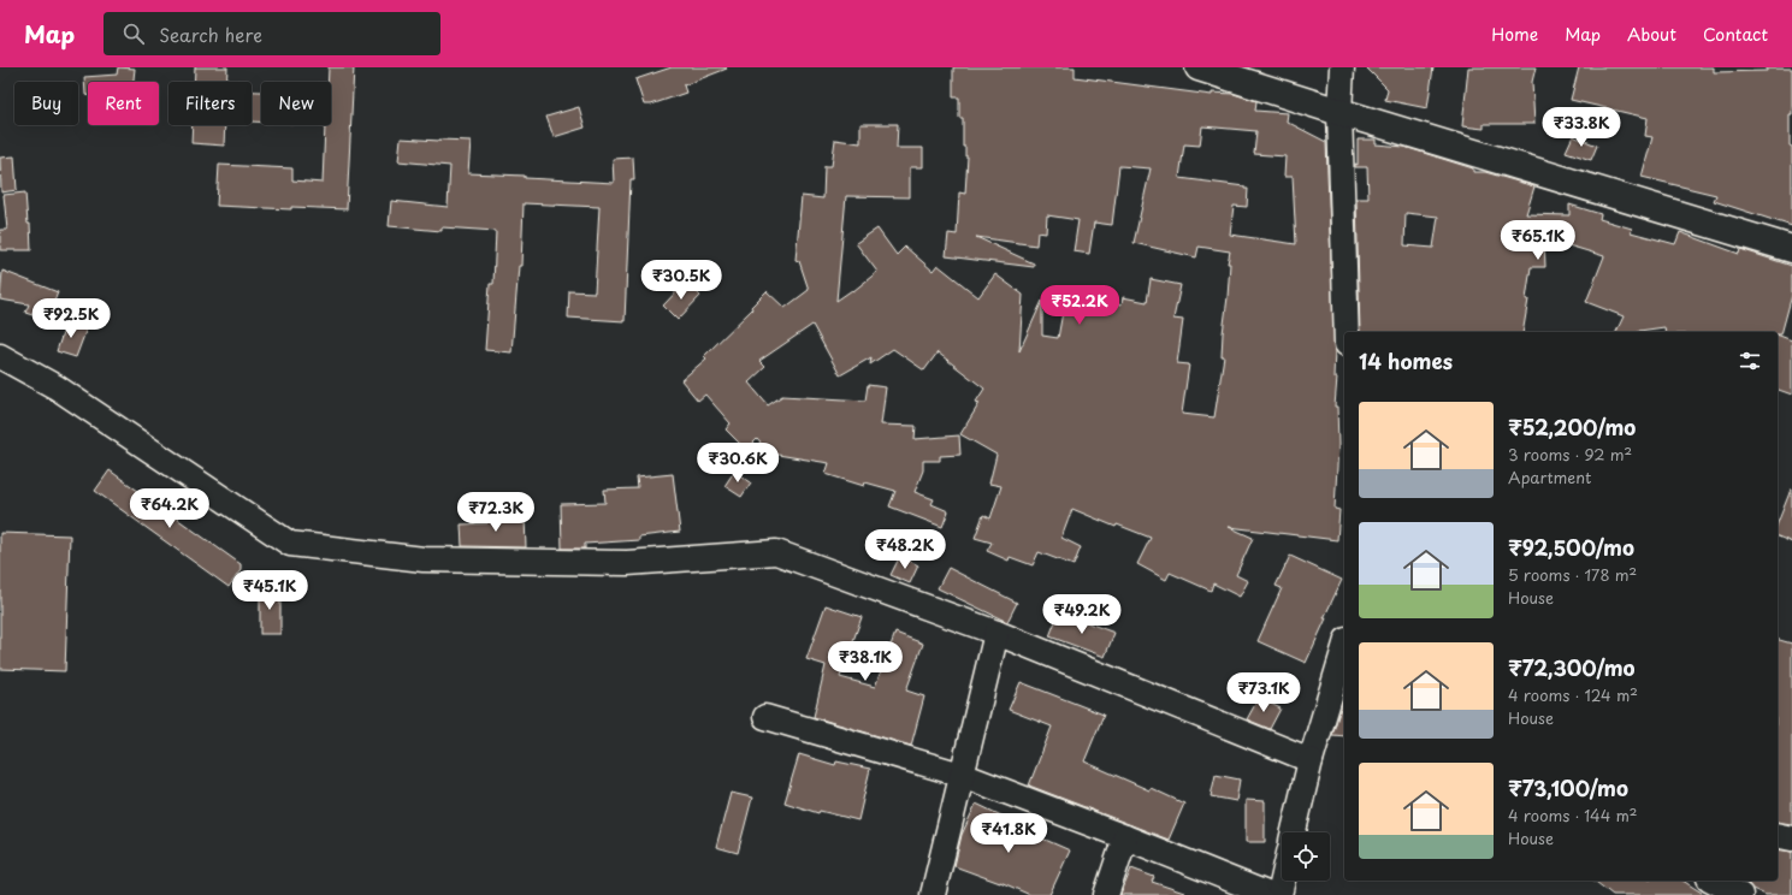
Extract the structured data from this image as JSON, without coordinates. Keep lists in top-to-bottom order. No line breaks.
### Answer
{"page":{"header":"Map","search":"Search here","nav":["Home","Map","About","Contact"],"chip":["Buy","Rent","Filters","New"],"price":["₹33.8K","₹65.1K","₹30.5K","₹52.2K","₹92.5K","₹30.6K","₹64.2K","₹72.3K","₹48.2K","₹45.1K","₹49.2K","₹38.1K","₹73.1K","₹41.8K"],"heading":"14 homes","list":[{"name":"₹52,200/mo","note":"3 rooms · 92 m² · Apartment"},{"name":"₹92,500/mo","note":"5 rooms · 178 m² · House"},{"name":"₹72,300/mo","note":"4 rooms · 124 m² · House"},{"name":"₹73,100/mo","note":"4 rooms · 144 m² · House"}]}}
